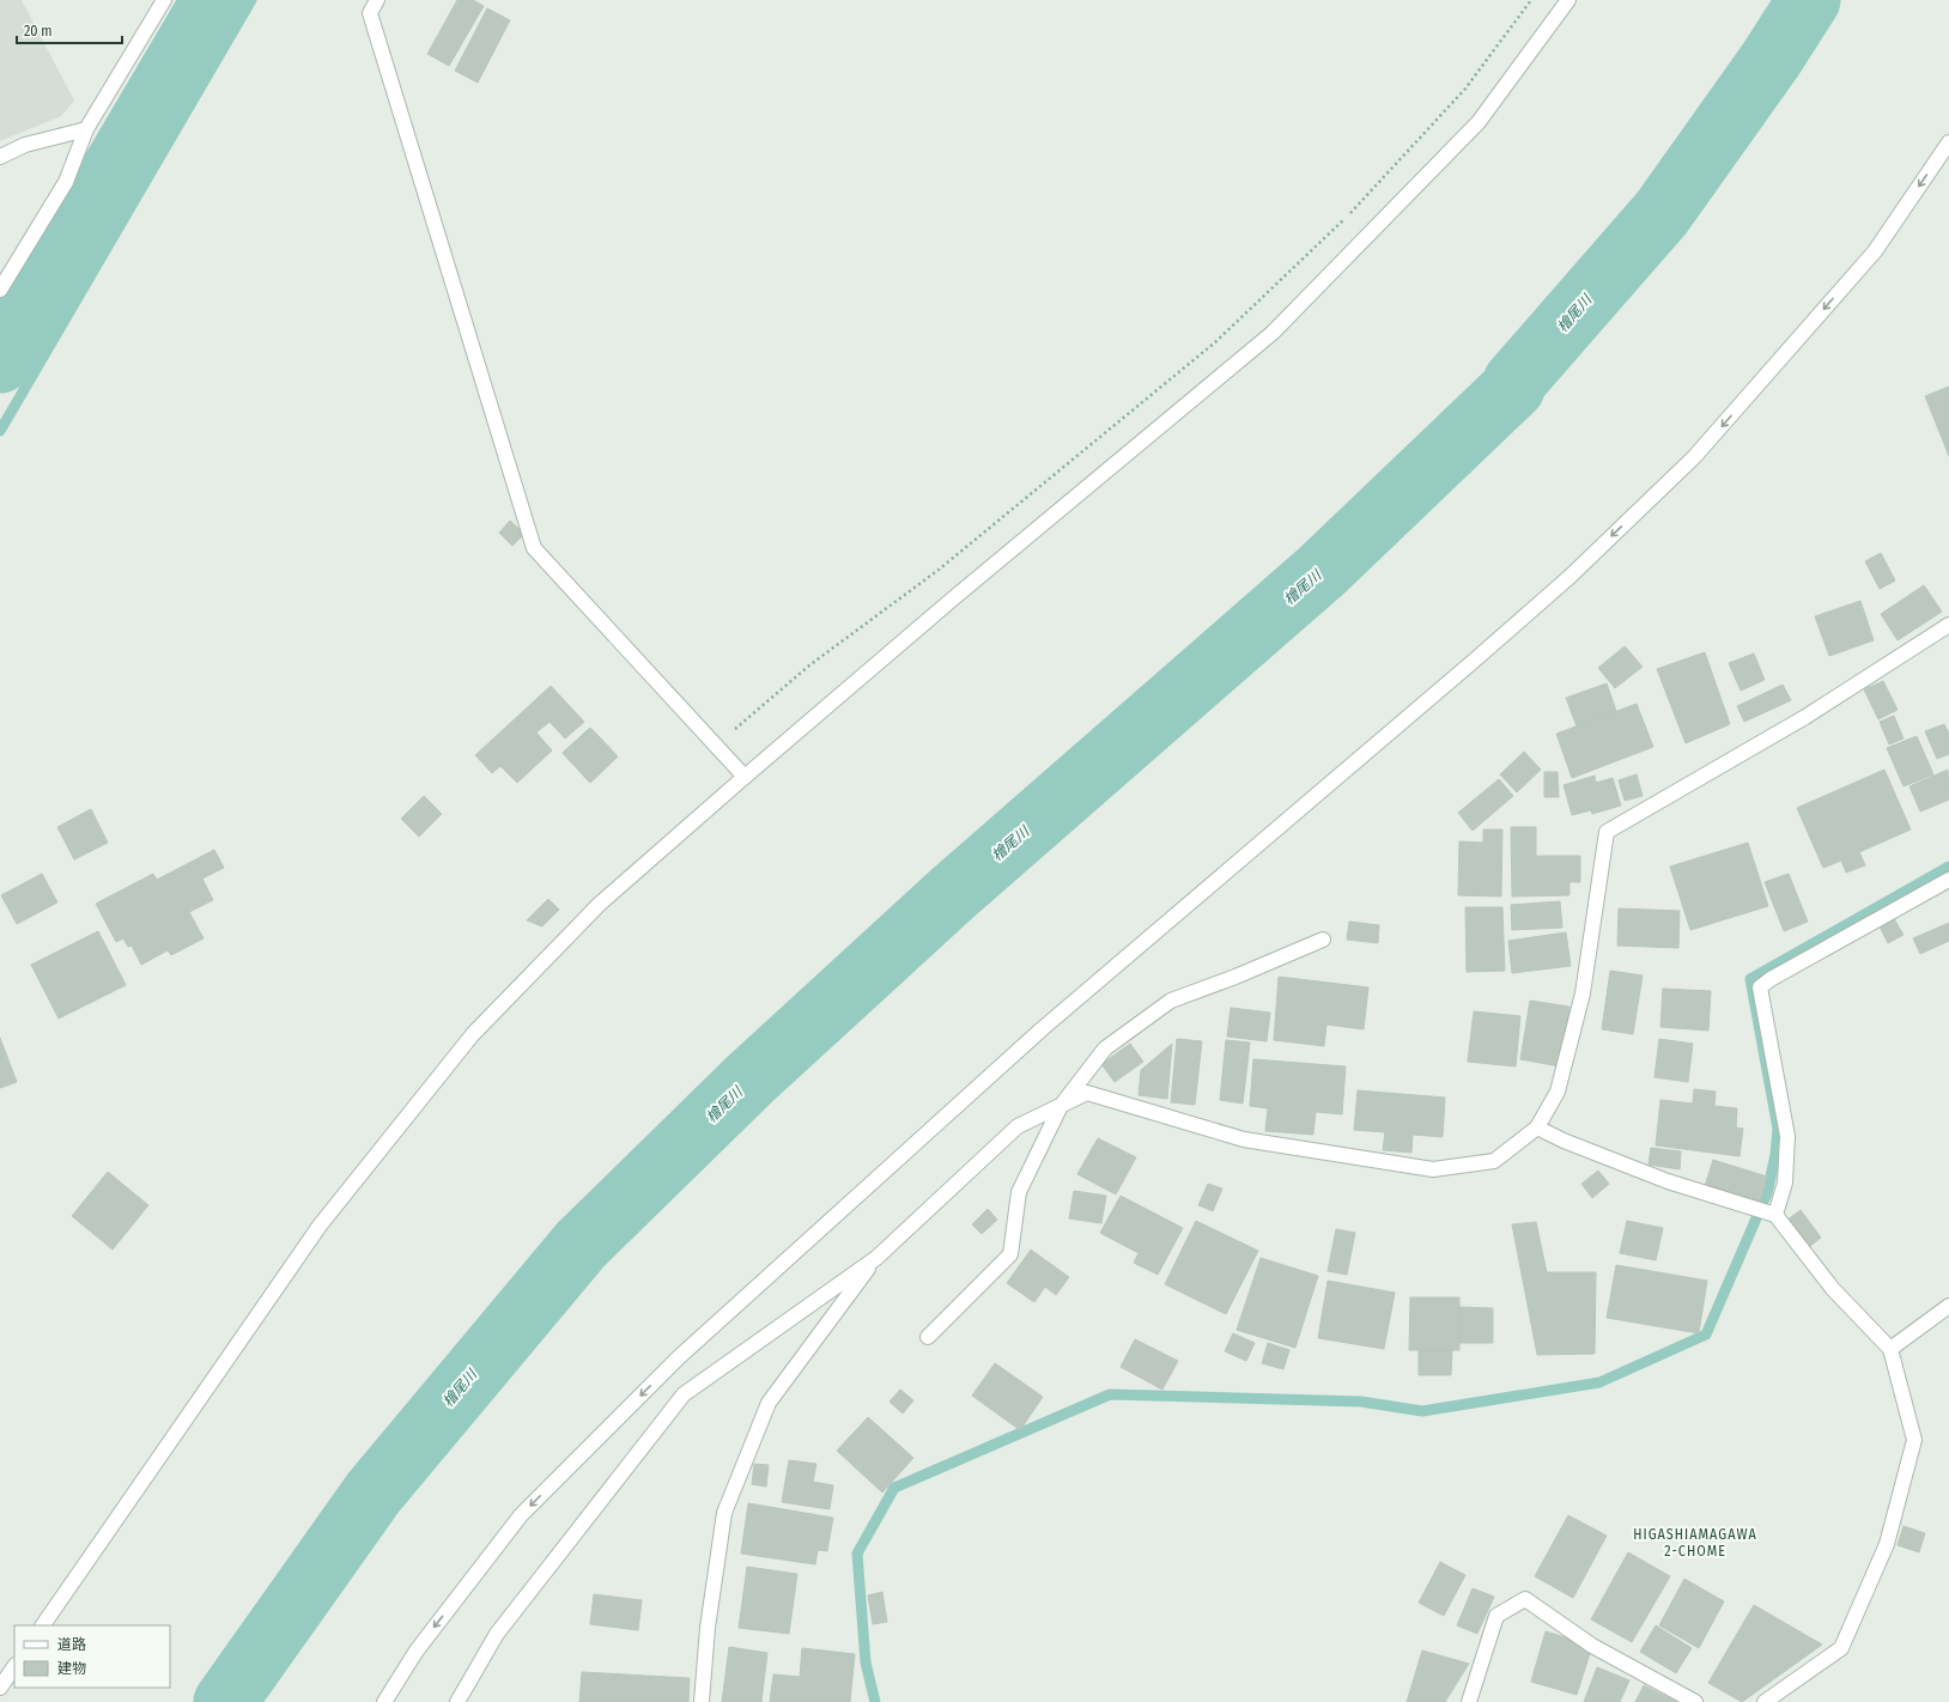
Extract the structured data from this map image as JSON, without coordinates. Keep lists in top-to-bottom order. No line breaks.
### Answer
{"districts":["HIGASHIAMAGAWA 2-CHOME"],"water":["檜尾川"],"legend":["道路","建物"],"scale_bar":"20 m"}
